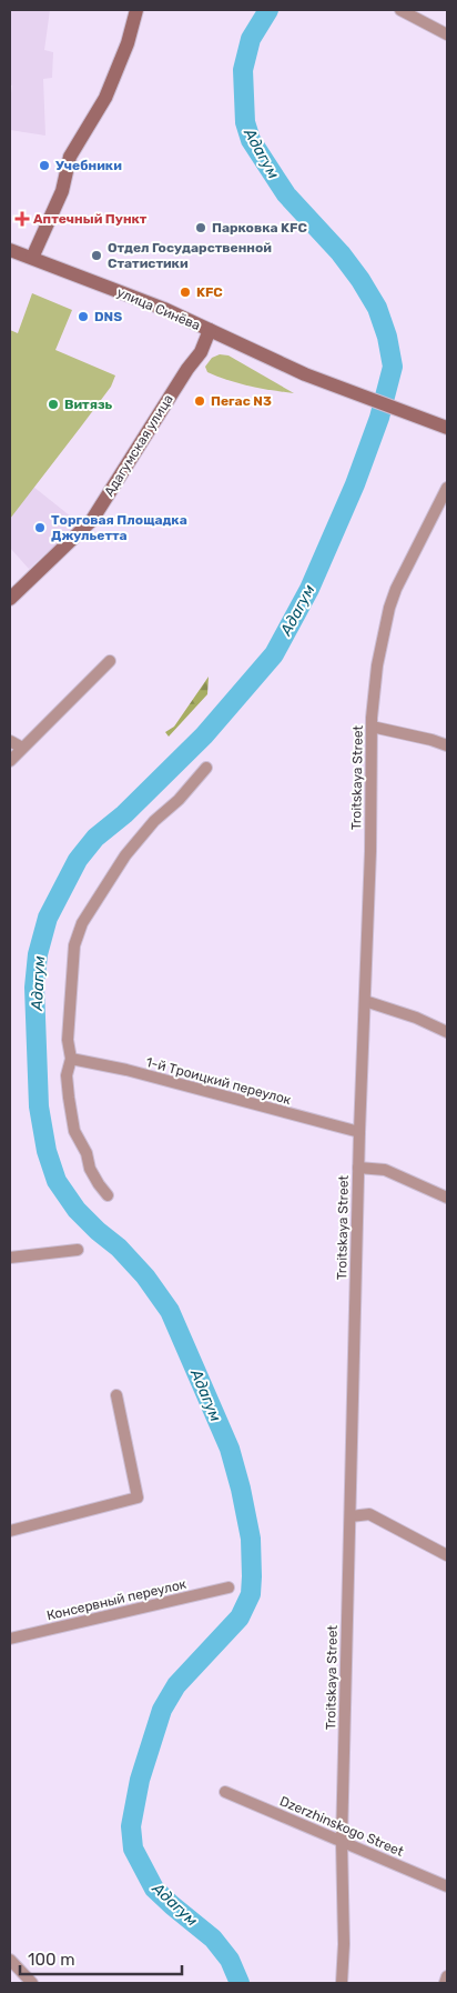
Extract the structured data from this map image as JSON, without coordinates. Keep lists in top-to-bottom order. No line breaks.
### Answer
{"streets":{"main road":["улица Синёва","Адагумская улица"],"street":["Troitskaya Street","1-й Троицкий переулок","Консервный переулок","Dzerzhinskogo Street"]},"crossings":[["улица Синёва","Адагумская улица"],["Troitskaya Street","1-й Троицкий переулок"],["Troitskaya Street","Dzerzhinskogo Street"]],"water":["Адагум"],"places":{"other":["Учебники","Парковка KFC","Отдел Государственной Статистики","KFC","DNS","Пегас N3","Витязь","Торговая Площадка Джульетта"],"health":["Аптечный Пункт"]},"scale_bar":"100 m"}
